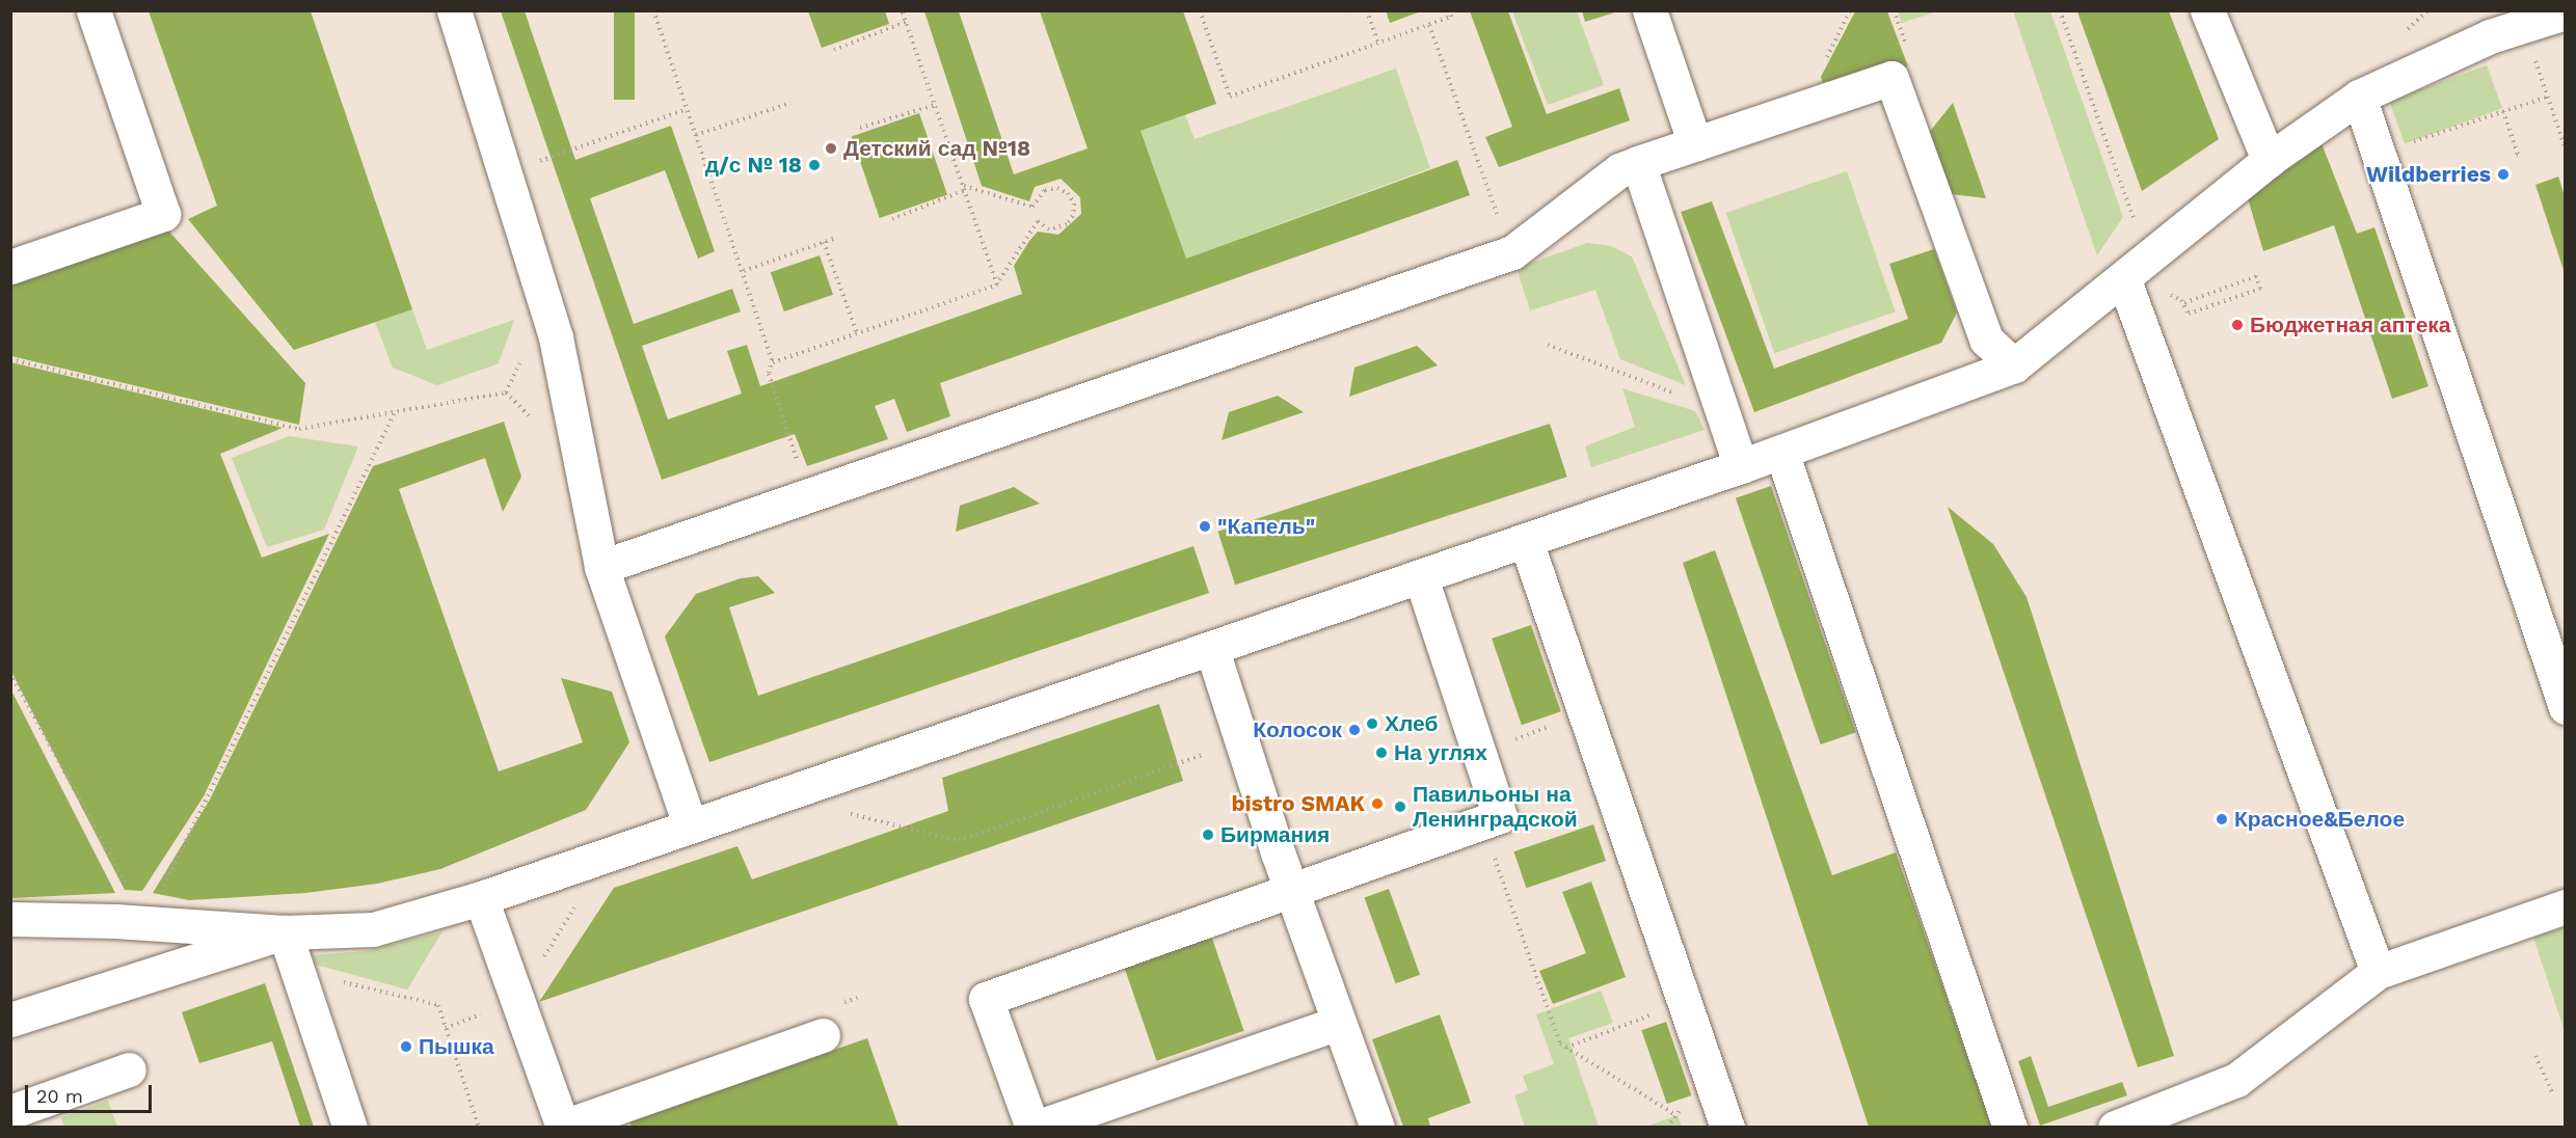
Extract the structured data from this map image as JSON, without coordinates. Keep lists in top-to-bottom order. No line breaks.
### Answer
{"places":["Детский сад №18","д/с № 18","Wildberries","Бюджетная аптека","\"Капель\"","Хлеб","Колосок","На углях","bistro SMAK","Павильоны на Ленинградской","Красное&Белое","Бирмания","Пышка"],"scale_bar":"20 m"}
